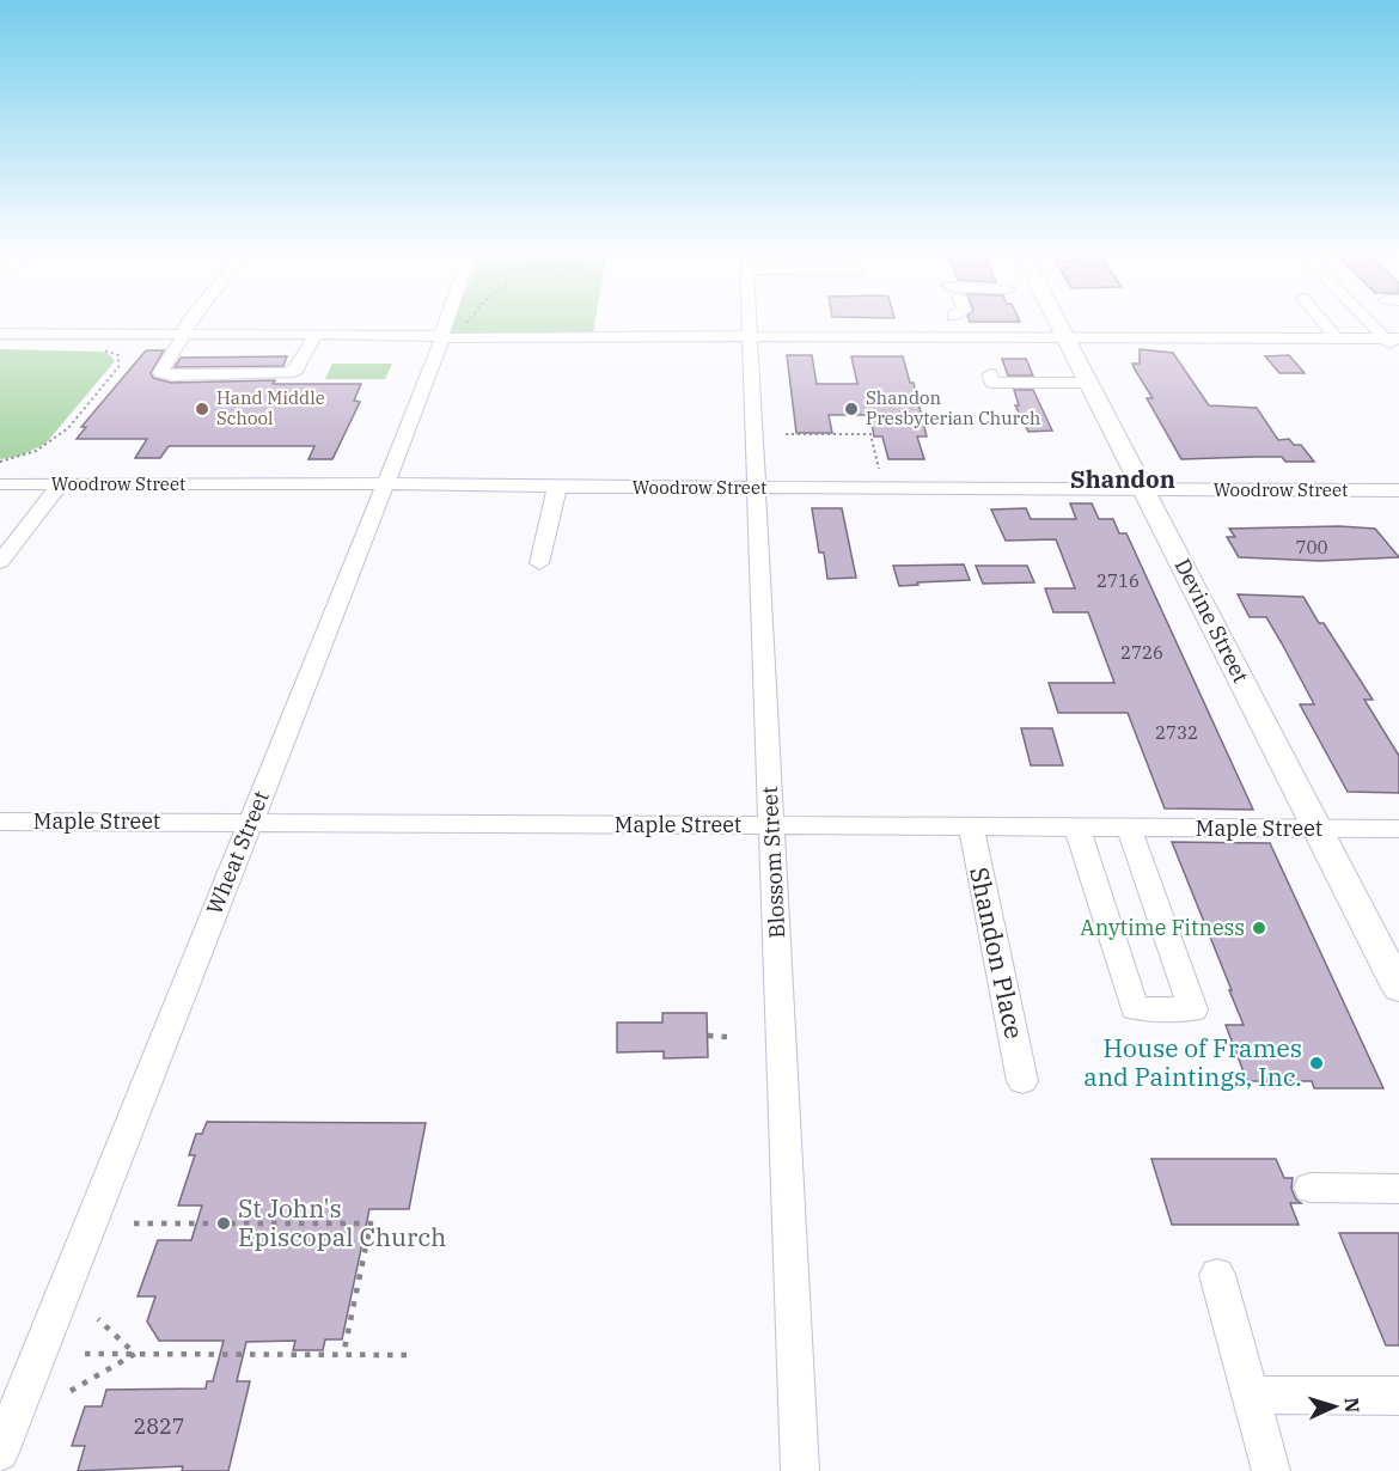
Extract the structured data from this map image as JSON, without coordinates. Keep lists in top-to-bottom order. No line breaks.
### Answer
{"streets":{"main road":["Devine Street"],"street":["Woodrow Street","Maple Street","Wheat Street","Blossom Street","Shandon Place"]},"crossings":[["Woodrow Street","Devine Street"],["Woodrow Street","Wheat Street"],["Woodrow Street","Blossom Street"],["Devine Street","Maple Street"],["Maple Street","Wheat Street"],["Maple Street","Blossom Street"],["Maple Street","Shandon Place"]],"districts":["Shandon"],"places":["Hand Middle School","Shandon Presbyterian Church","Anytime Fitness","House of Frames and Paintings, Inc.","St John's Episcopal Church"],"house_numbers":["700","2716","2726","2732","2827"],"north":"right"}
